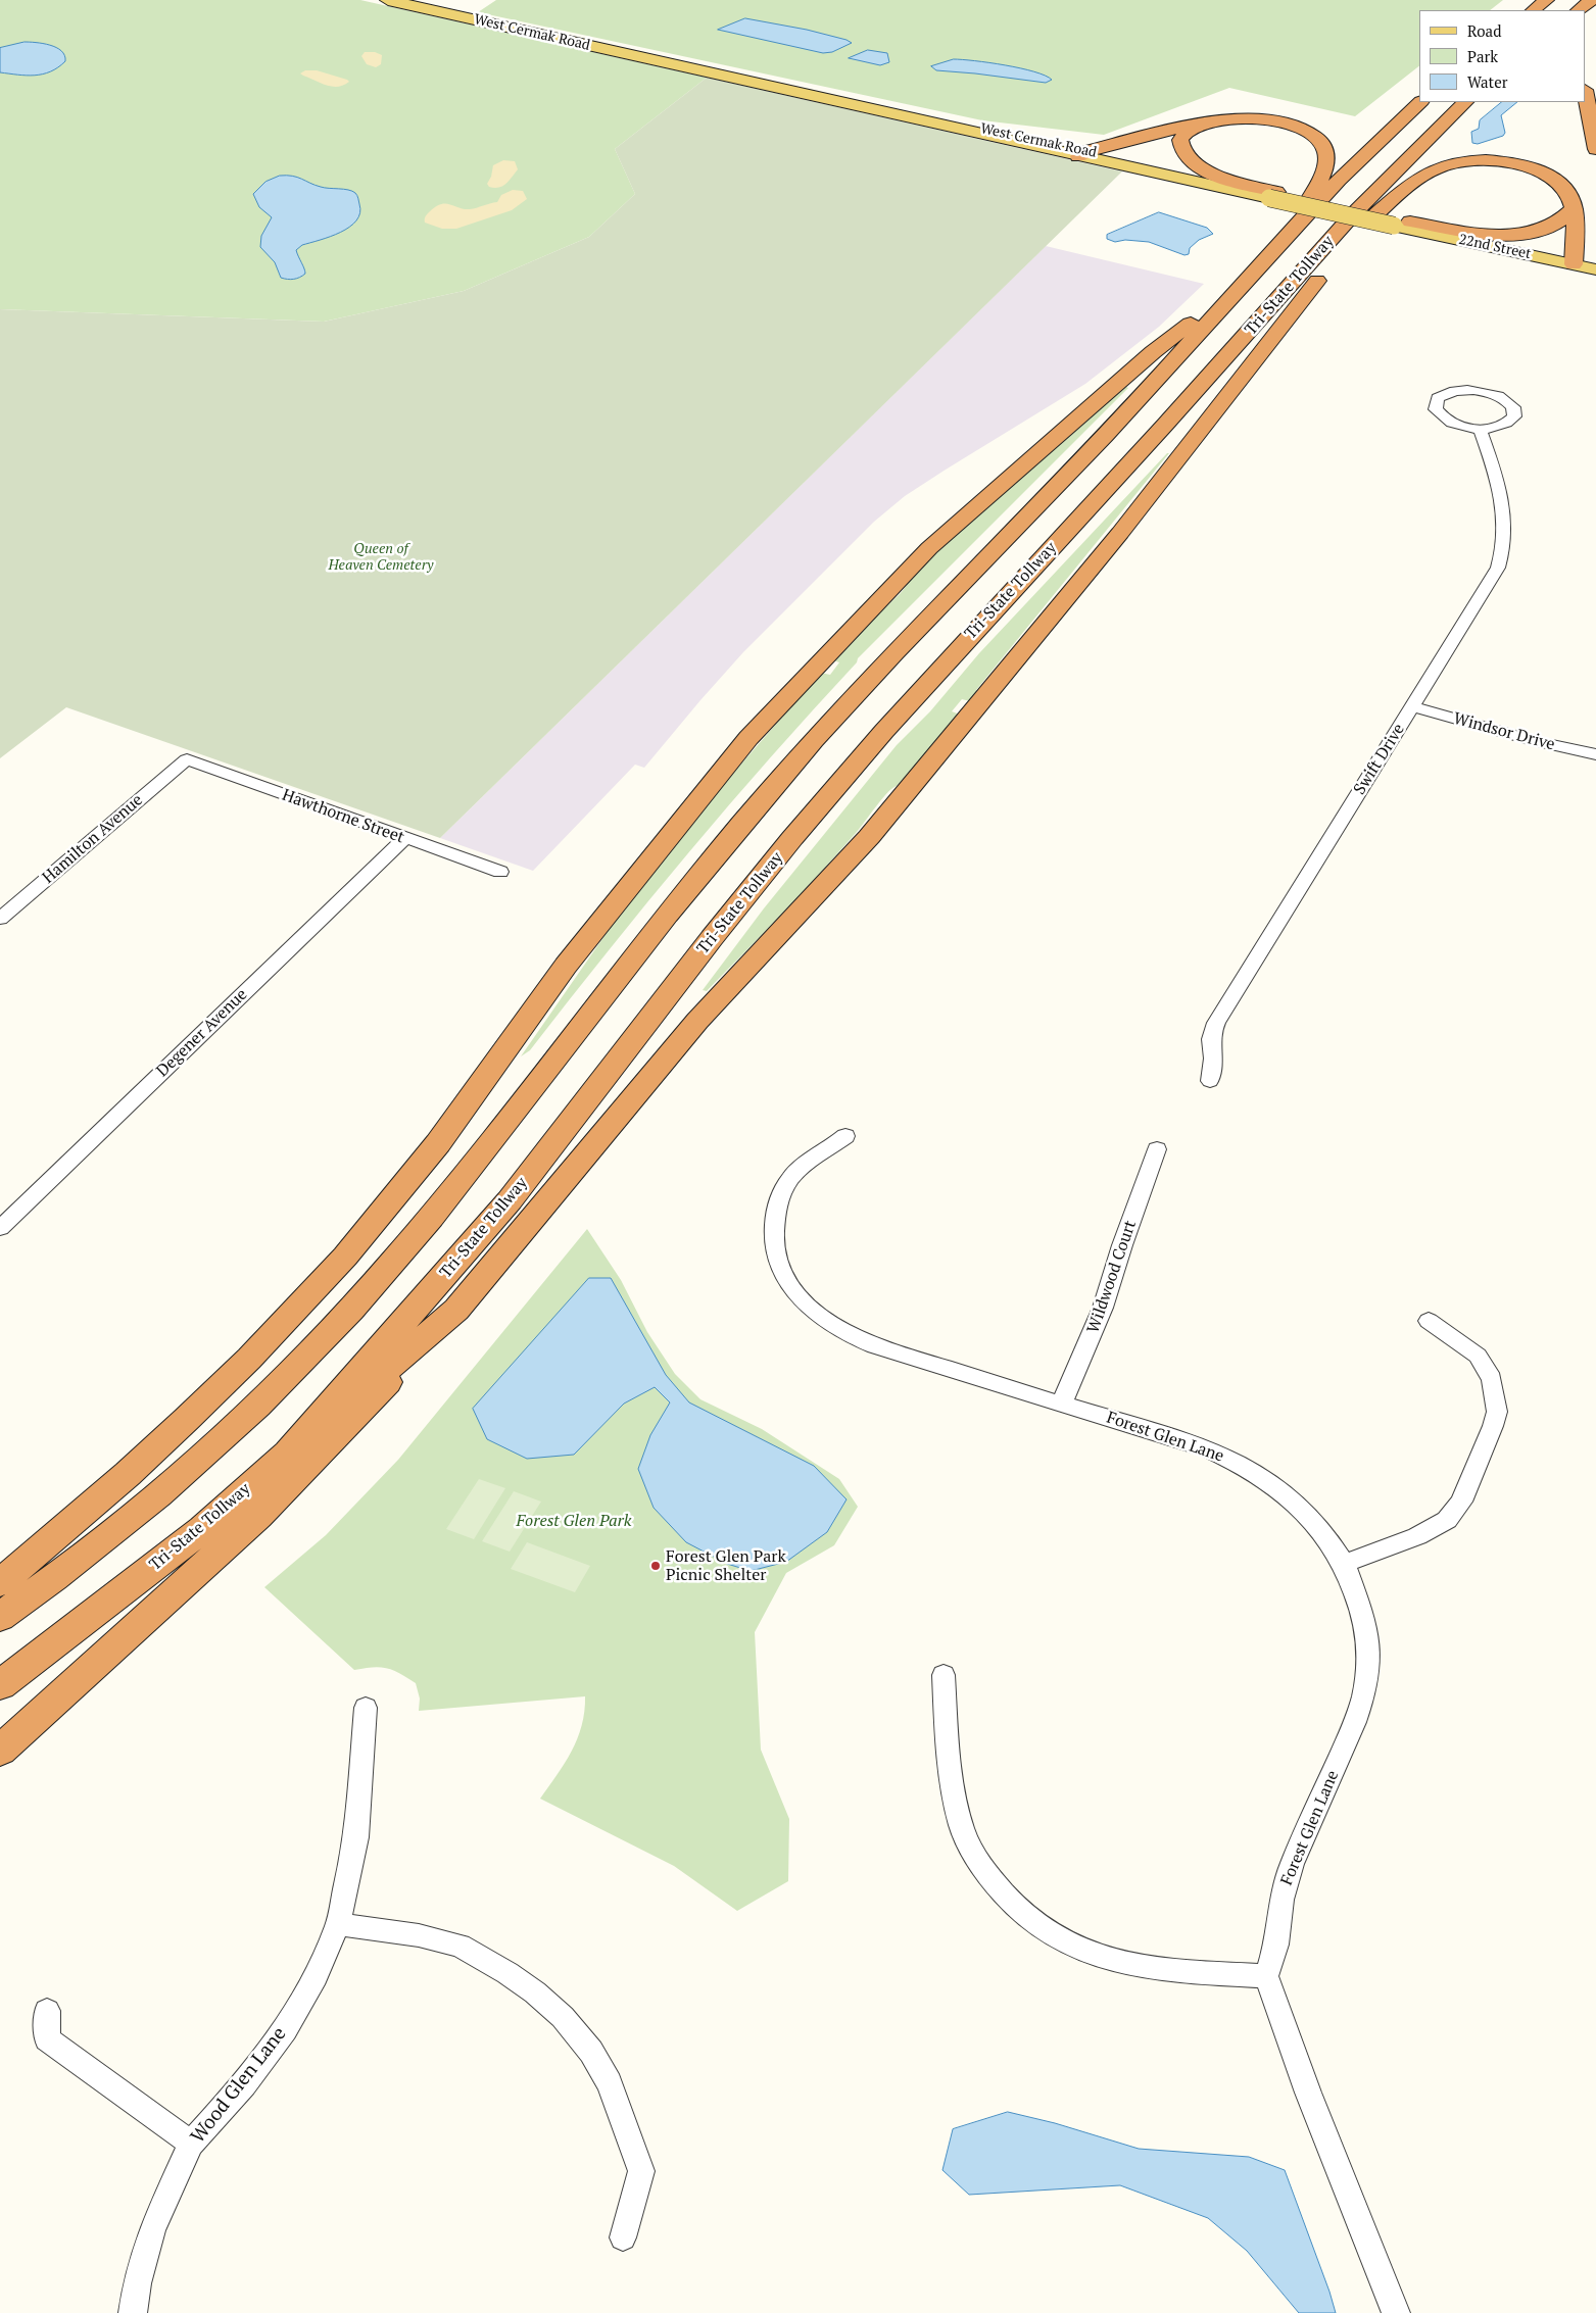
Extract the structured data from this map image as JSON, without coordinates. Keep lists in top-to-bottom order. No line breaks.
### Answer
{"streets":{"highway":["Tri-State Tollway"],"main road":["West Cermak Road","22nd Street"],"street":["Windsor Drive","Swift Drive","Hawthorne Street","Hamilton Avenue","Degener Avenue","Wildwood Court","Forest Glen Lane","Wood Glen Lane"]},"crossings":[["West Cermak Road","22nd Street"],["Windsor Drive","Swift Drive"],["Hawthorne Street","Hamilton Avenue"],["Hawthorne Street","Degener Avenue"],["Wildwood Court","Forest Glen Lane"]],"parks":["Queen of Heaven Cemetery","Forest Glen Park"],"places":["Forest Glen Park Picnic Shelter"],"legend":["Road","Park","Water"]}
